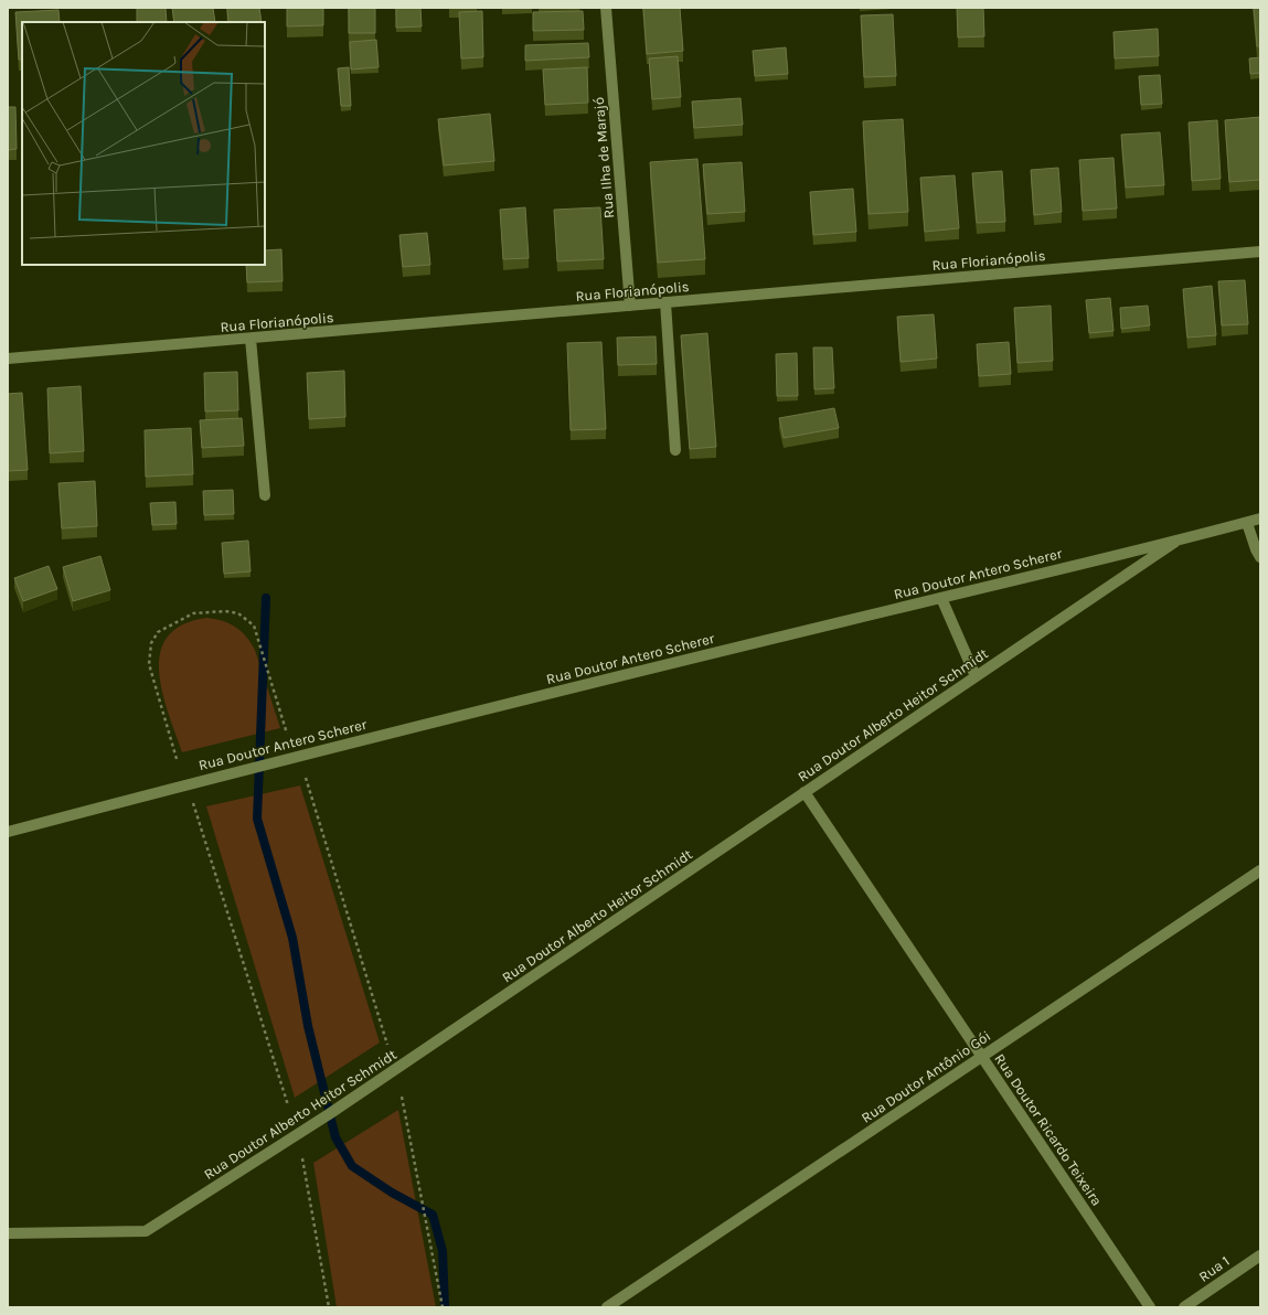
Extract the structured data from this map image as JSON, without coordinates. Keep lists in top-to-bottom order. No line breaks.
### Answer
{"streets":{"street":["Rua Ilha de Marajó","Rua Florianópolis","Rua Doutor Antero Scherer","Rua Doutor Alberto Heitor Schmidt","Rua Doutor Antônio Gói","Rua Doutor Ricardo Teixeira","Rua 1"]},"crossings":[["Rua Ilha de Marajó","Rua Florianópolis"],["Rua Doutor Antero Scherer","Rua Doutor Alberto Heitor Schmidt"],["Rua Doutor Alberto Heitor Schmidt","Rua Doutor Ricardo Teixeira"],["Rua Doutor Antônio Gói","Rua Doutor Ricardo Teixeira"]]}
